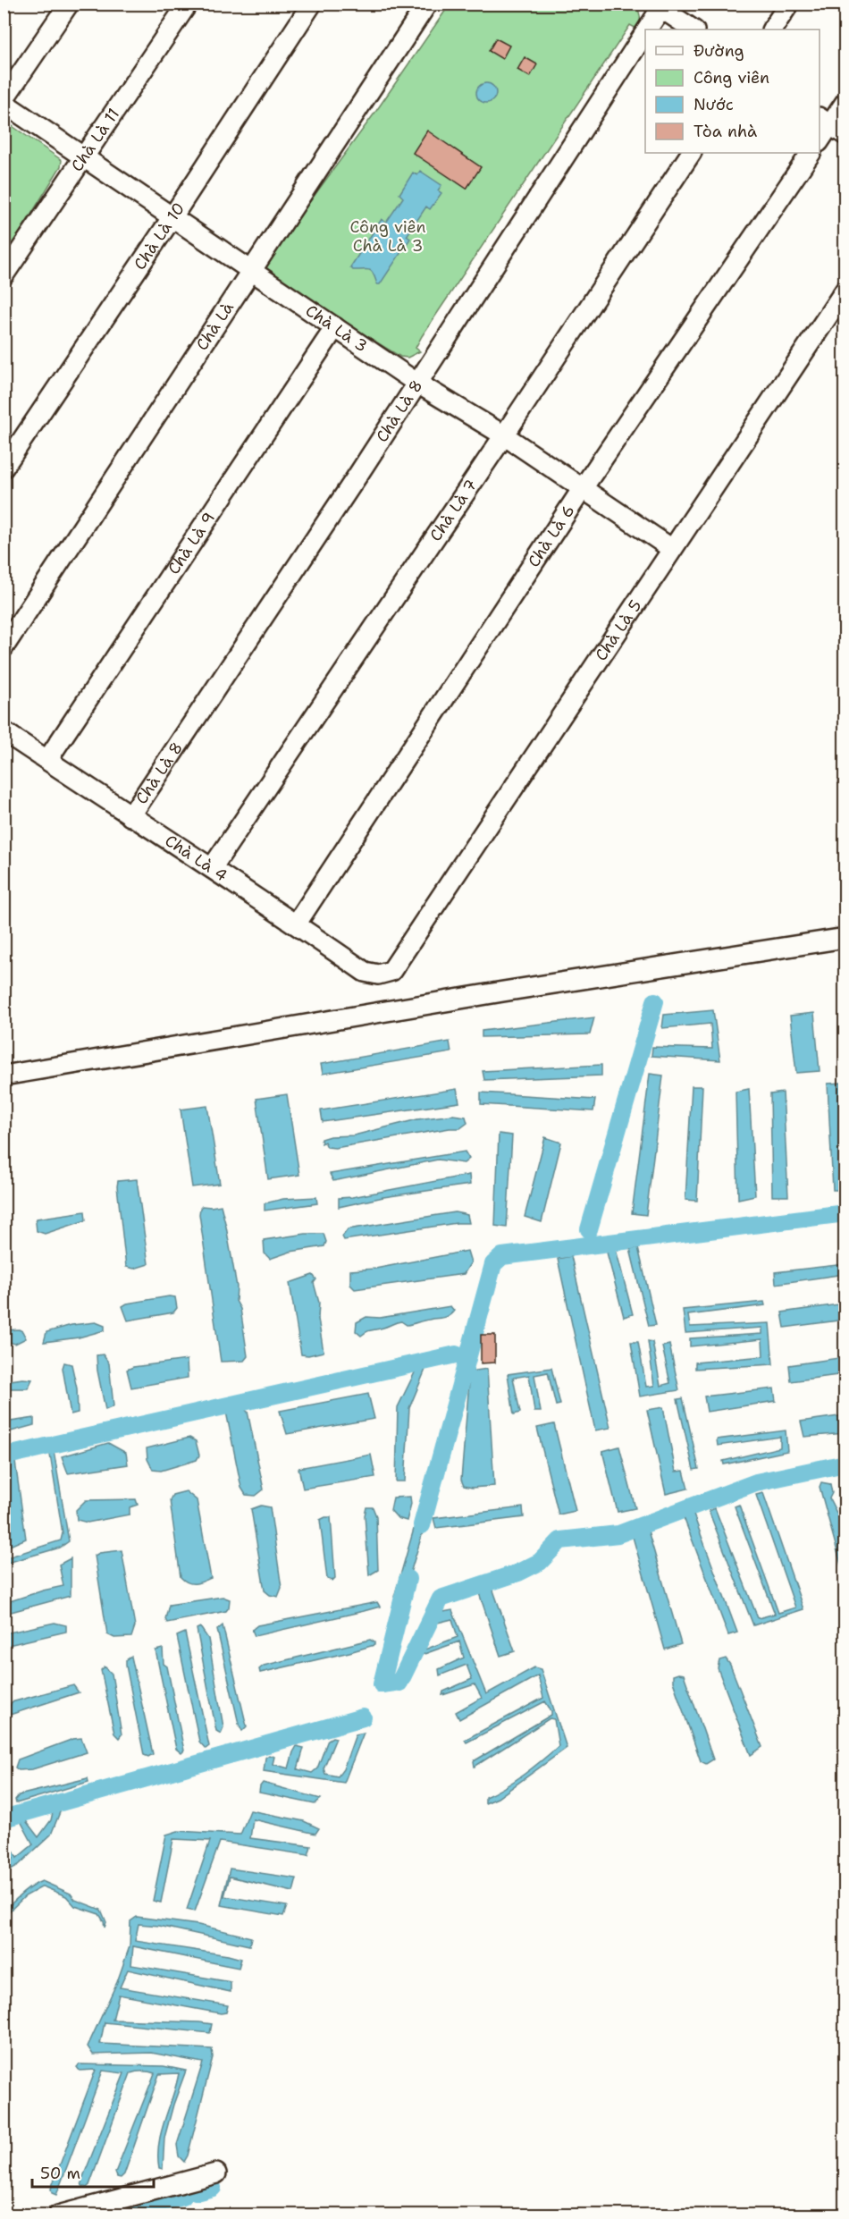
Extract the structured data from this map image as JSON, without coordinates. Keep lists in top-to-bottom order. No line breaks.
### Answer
{"streets":{"street":["Chà Là 11","Chà Là 10","Chà Là","Chà Là 3","Chà Là 8","Chà Là 7","Chà Là 6","Chà Là 9","Chà Là 5","Chà Là 4"]},"crossings":[["Chà Là 11","Chà Là 3"],["Chà Là 10","Chà Là 3"],["Chà Là","Chà Là 3"],["Chà Là 3","Chà Là 8"],["Chà Là 3","Chà Là 7"],["Chà Là 3","Chà Là 6"],["Chà Là 3","Chà Là 9"],["Chà Là 3","Chà Là 5"],["Chà Là 8","Chà Là 4"],["Chà Là 7","Chà Là 4"],["Chà Là 6","Chà Là 4"],["Chà Là 9","Chà Là 4"],["Chà Là 5","Chà Là 4"]],"parks":["Công viên Chà Là 3"],"legend":["Đường","Công viên","Nước","Tòa nhà"],"scale_bar":"50 m"}
